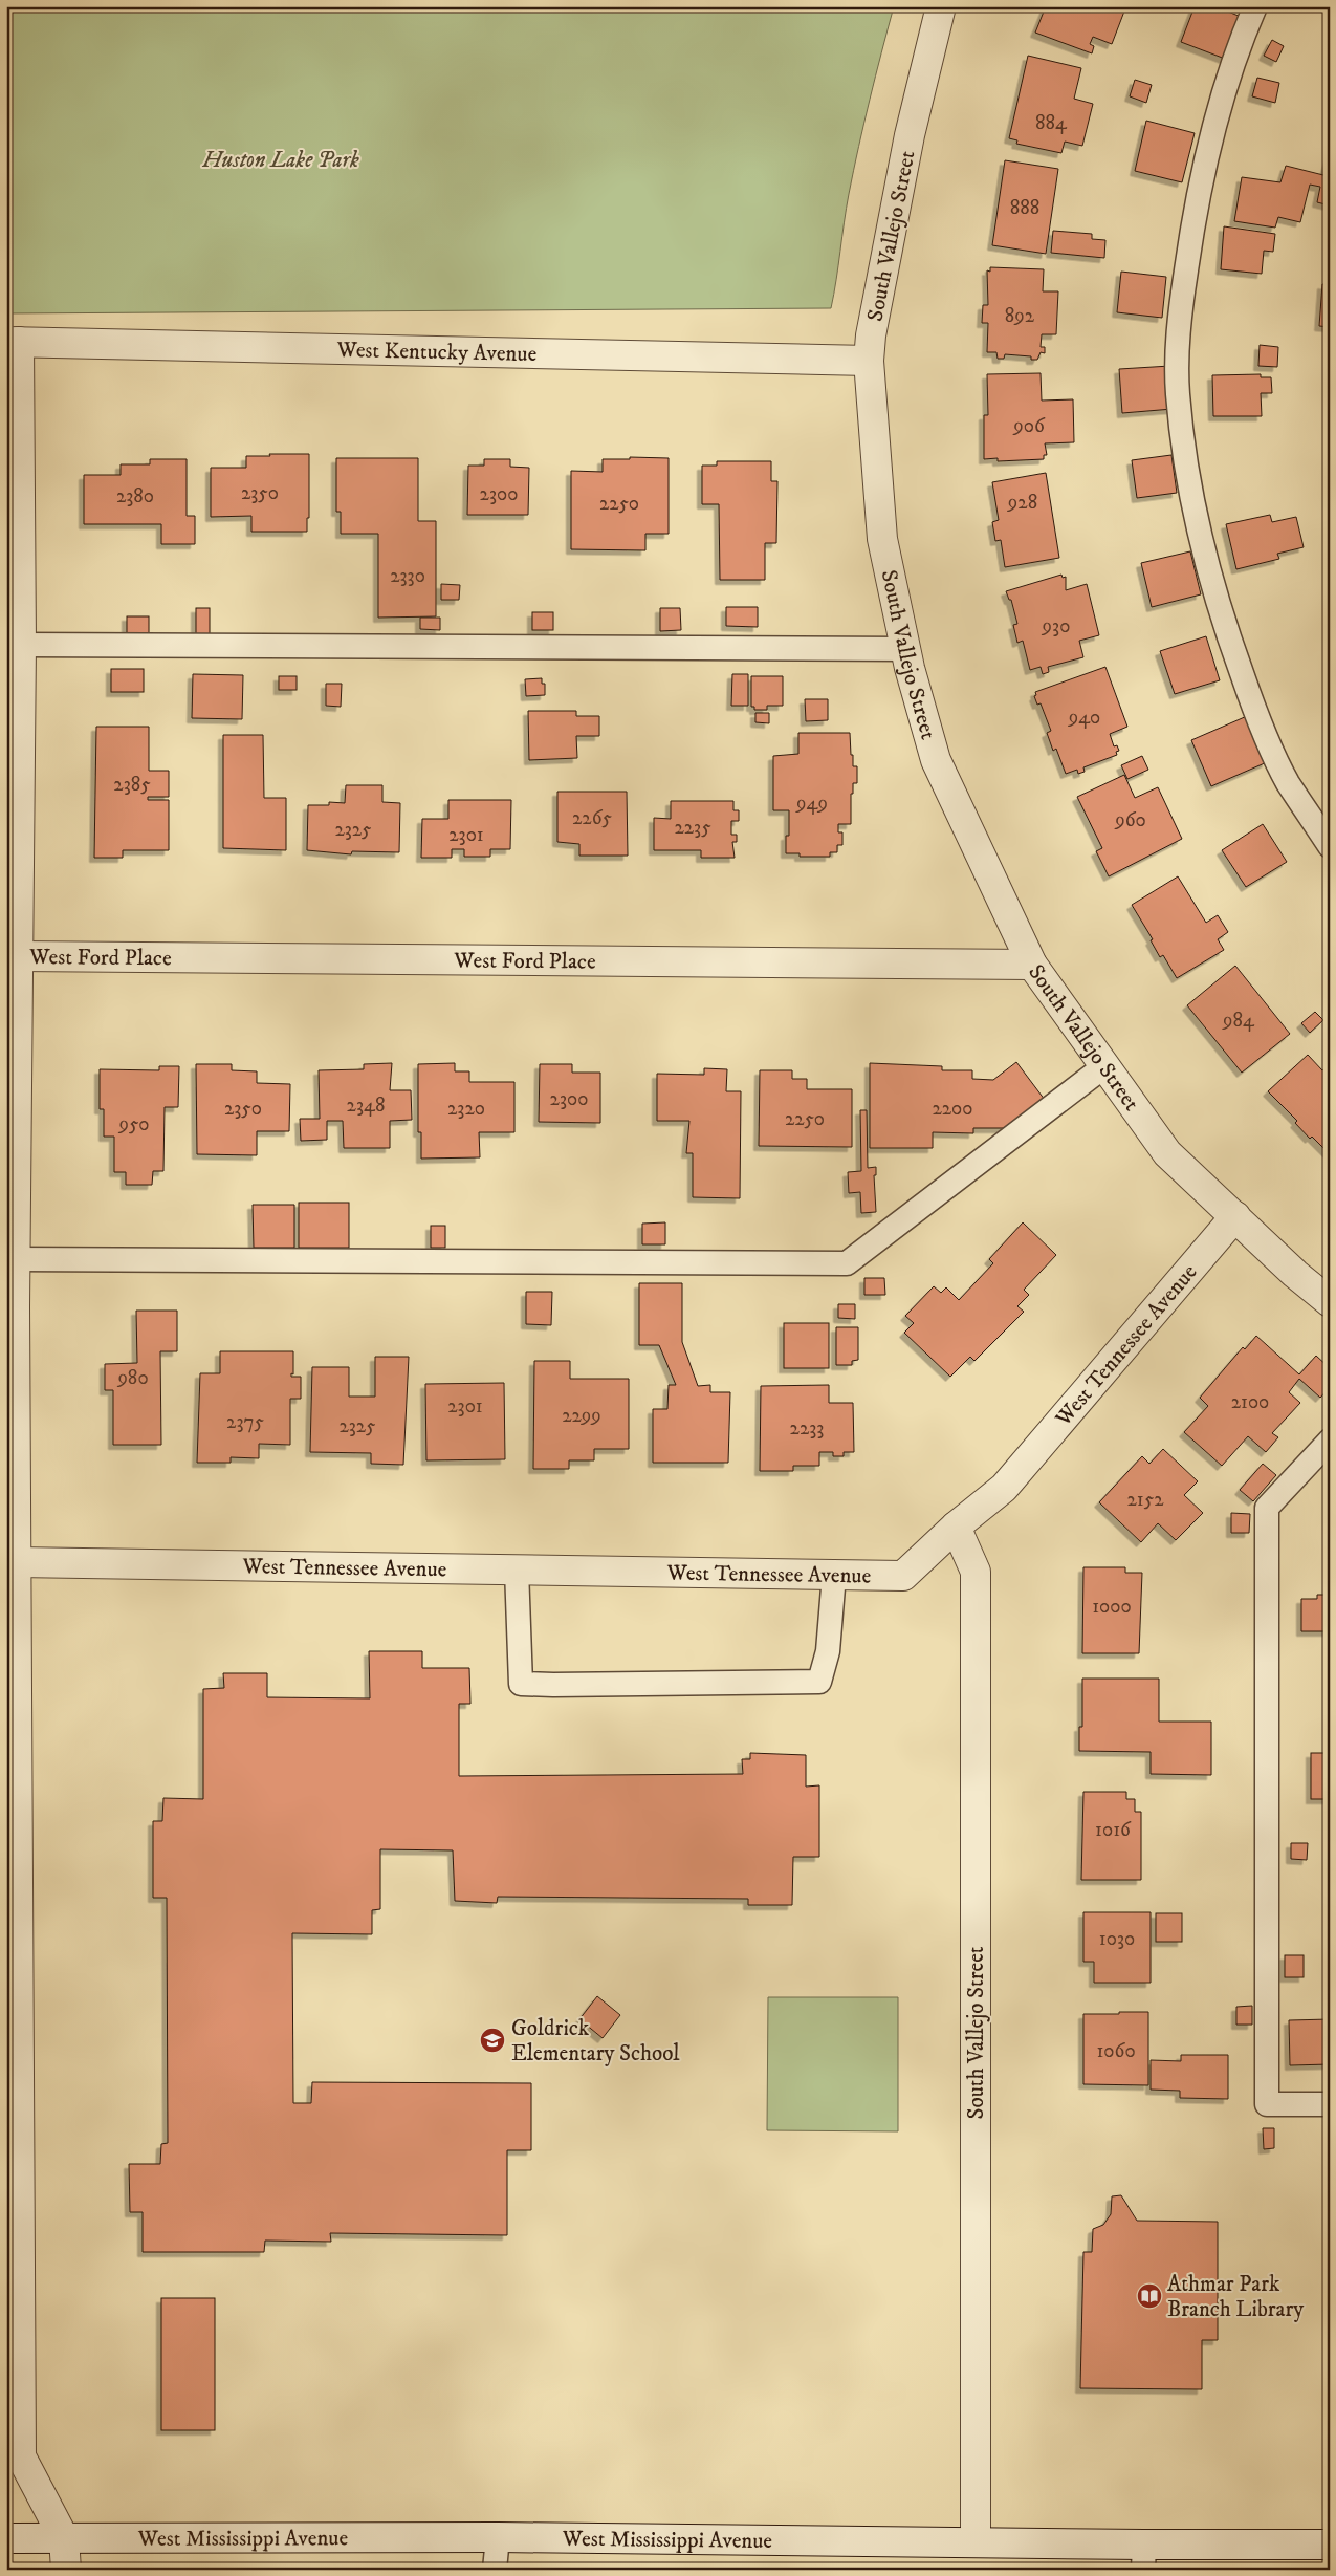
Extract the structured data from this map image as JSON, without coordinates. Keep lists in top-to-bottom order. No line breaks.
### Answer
{"streets":{"street":["South Vallejo Street","West Kentucky Avenue","West Ford Place","West Tennessee Avenue","West Mississippi Avenue"]},"crossings":[["South Vallejo Street","West Kentucky Avenue"],["South Vallejo Street","West Ford Place"],["South Vallejo Street","West Tennessee Avenue"],["South Vallejo Street","West Mississippi Avenue"]],"parks":["Huston Lake Park"],"places":{"school or university":["Goldrick Elementary School"],"library":["Athmar Park Branch Library"]},"house_numbers":["884","888","892","906","2350","2300","2380","928","2250","2330","930","940","2385","949","2265","960","2235","2325","2301","984","2300","2348","2350","2320","2200","2250","950","980","2100","2301","2299","2375","2325","2233","2152","1000","1016","1030","1060"]}
